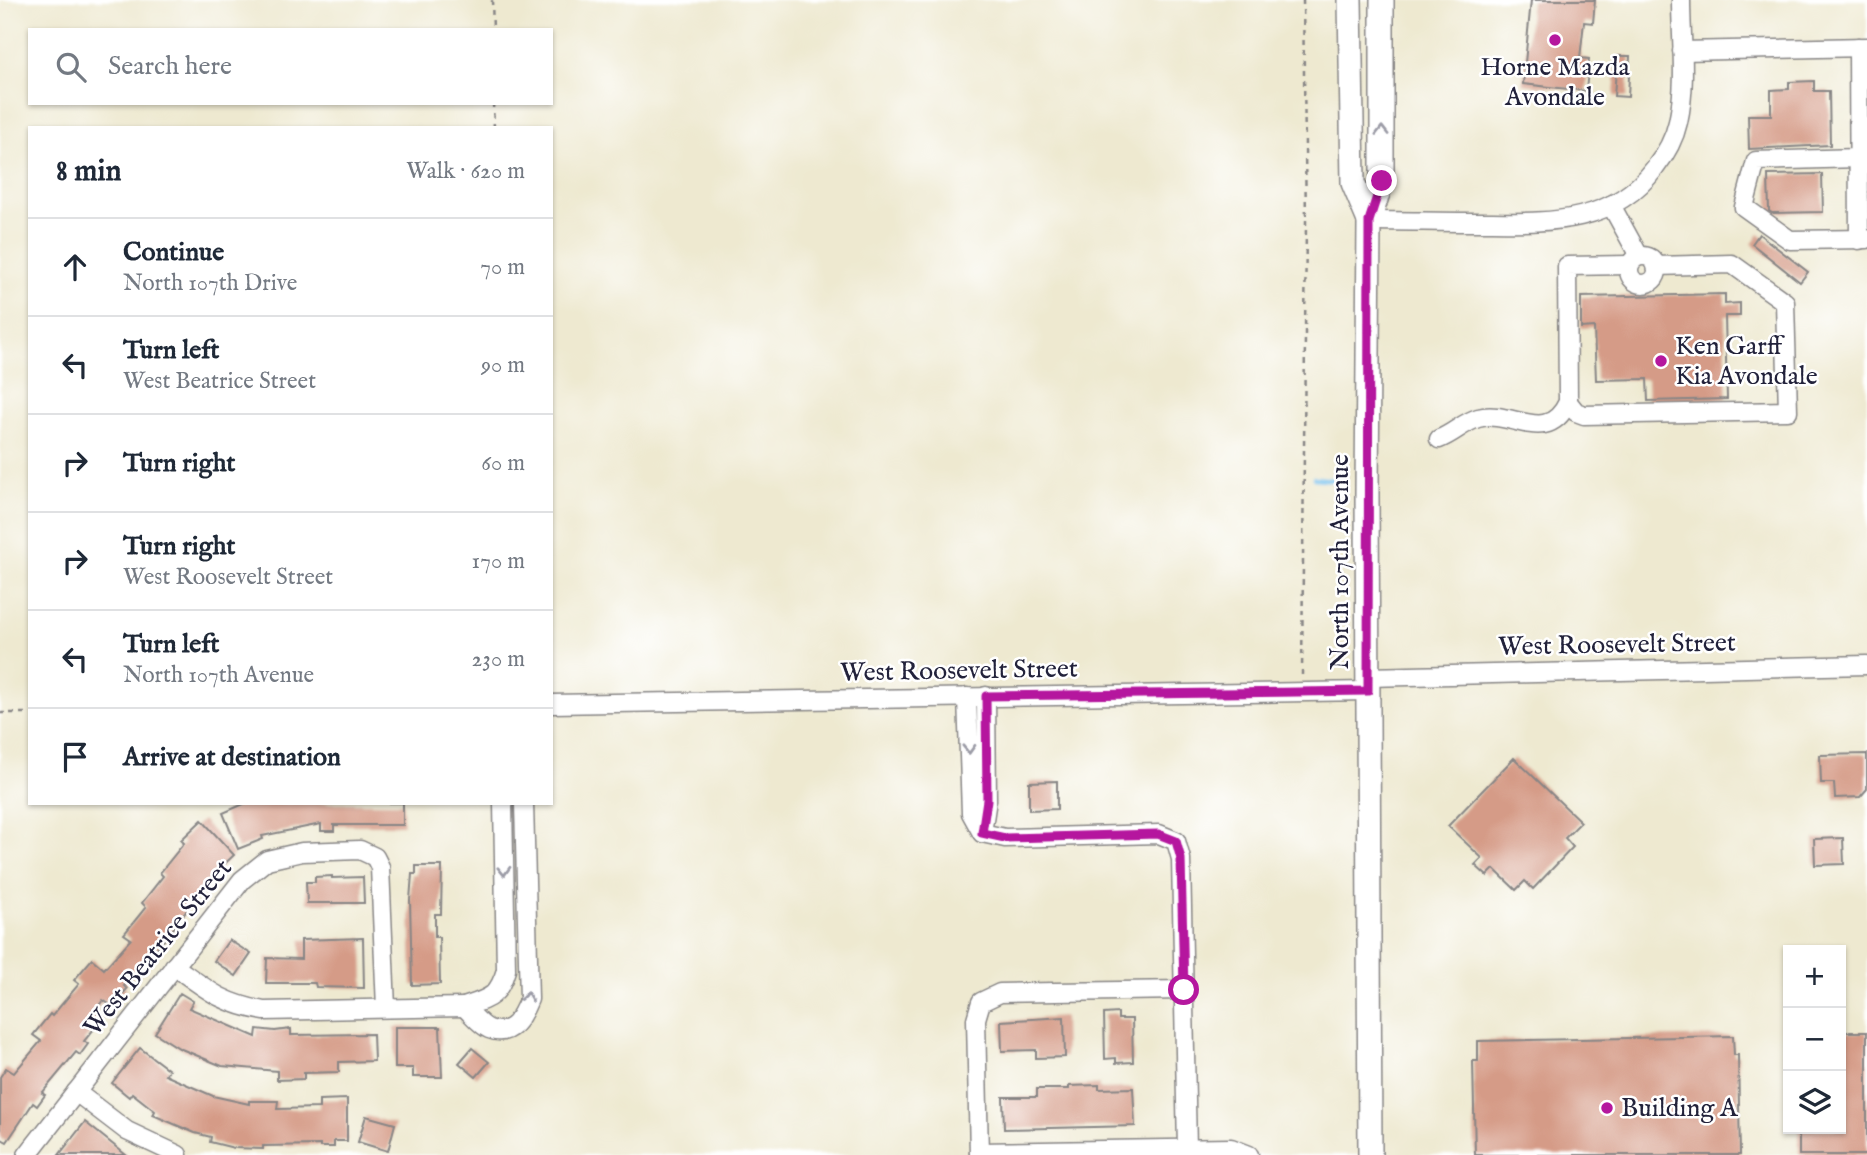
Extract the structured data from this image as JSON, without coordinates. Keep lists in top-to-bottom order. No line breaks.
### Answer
{"streets":{"main road":["North 107th Avenue"],"street":["West Roosevelt Street","West Beatrice Street"]},"crossings":[["North 107th Avenue","West Roosevelt Street"]],"places":["Horne Mazda Avondale","Ken Garff Kia Avondale","Building A"],"page":{"search":"Search here","heading":["8 min","Walk · 620 m"],"list":[["Continue","North 107th Drive","70 m"],["Turn left","West Beatrice Street","90 m"],["Turn right","60 m"],["Turn right","West Roosevelt Street","170 m"],["Turn left","North 107th Avenue","230 m"],"Arrive at destination"],"map_buttons":["+","−"]}}
